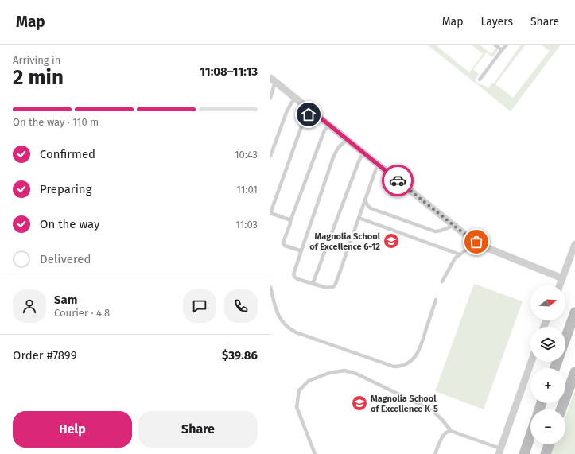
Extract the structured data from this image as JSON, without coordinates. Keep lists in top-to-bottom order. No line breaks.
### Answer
{"places":{"school or university":["Magnolia School of Excellence 6-12","Magnolia School of Excellence K-5"]},"north":"right","page":{"header":"Map","nav":["Map","Layers","Share"],"heading":["2 min","Arriving in","11:08–11:13"],"panel":["Sam","Courier · 4.8","Order #7899","$39.86"],"bar":"On the way · 110 m","list":[["Confirmed","10:43"],["Preparing","11:01"],["On the way","11:03"],"Delivered"],"map_buttons":["+","−"],"buttons":["Help","Share"]}}
